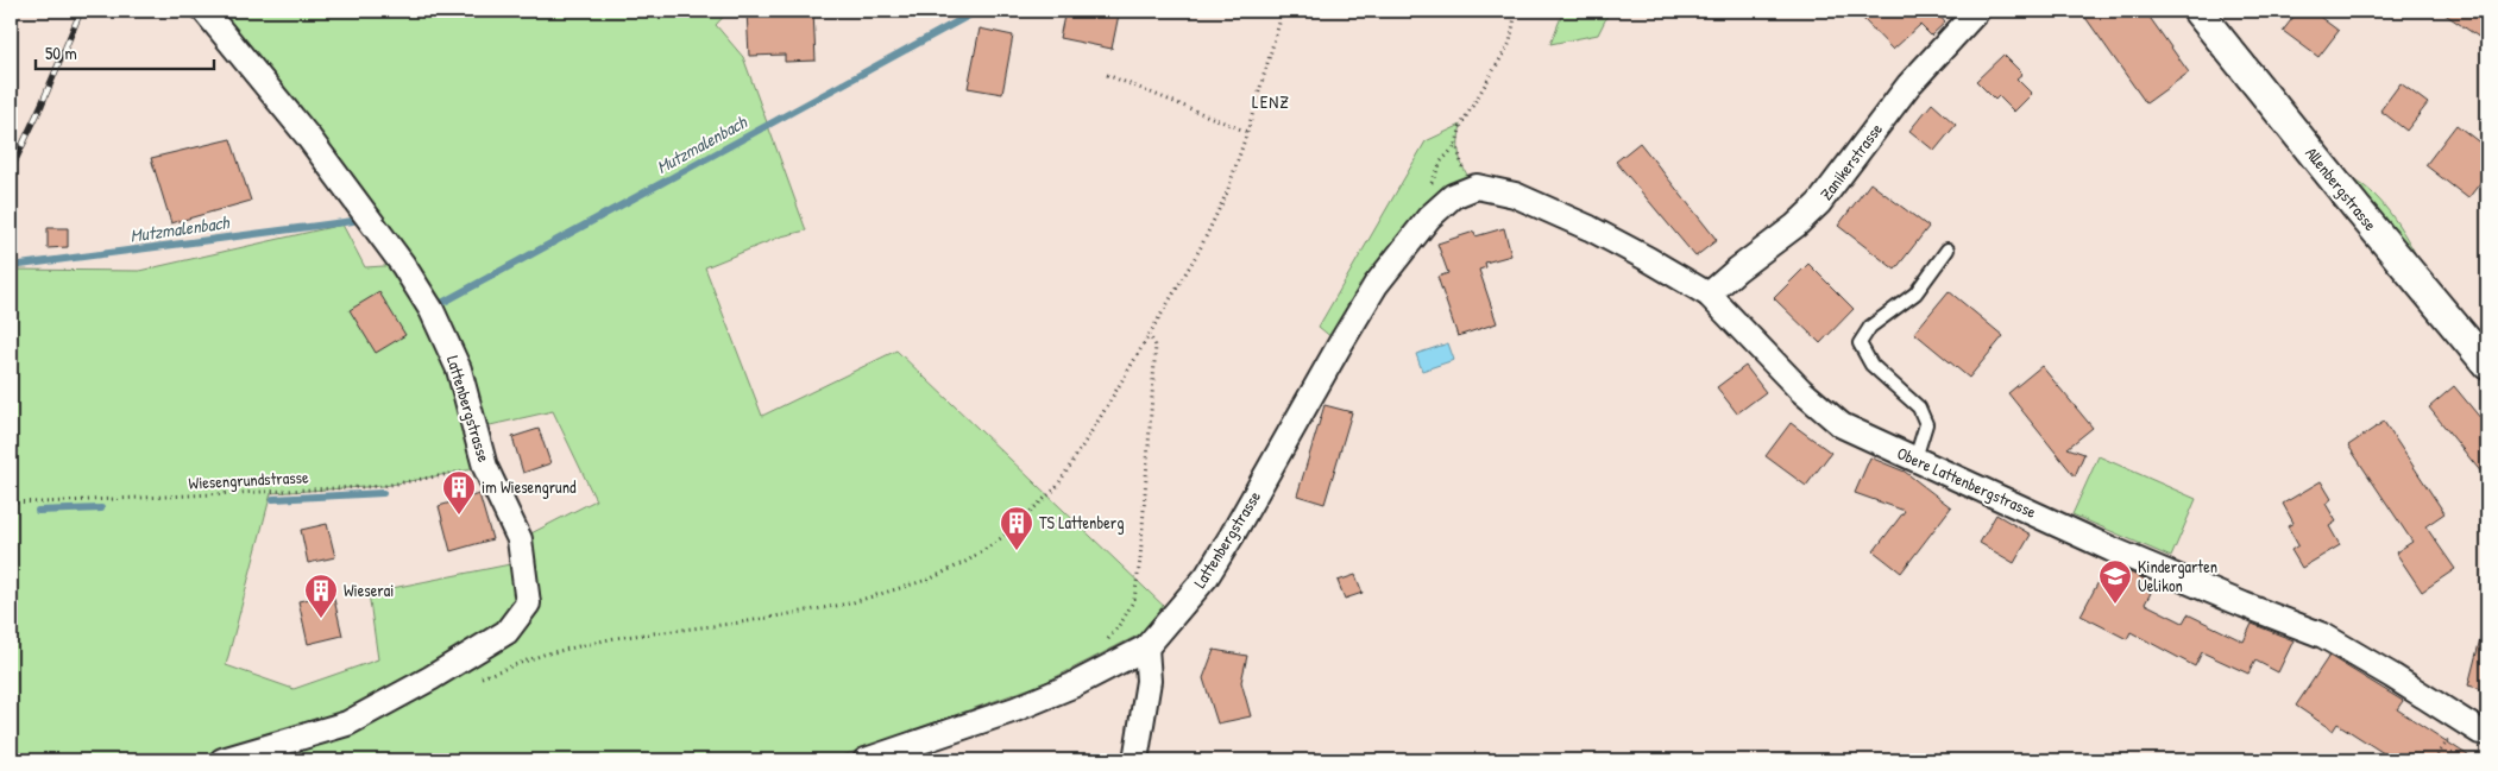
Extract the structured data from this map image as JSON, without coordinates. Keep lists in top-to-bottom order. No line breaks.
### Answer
{"streets":{"street":["Zanikerstrasse","Allenbergstrasse","Lattenbergstrasse","Obere Lattenbergstrasse"],"path":["Wiesengrundstrasse"]},"crossings":[["Zanikerstrasse","Obere Lattenbergstrasse"],["Lattenbergstrasse","Wiesengrundstrasse"],["Lattenbergstrasse","Obere Lattenbergstrasse"]],"districts":["LENZ"],"water":["Mutzmalenbach"],"places":{"building":["im Wiesengrund","TS Lattenberg","Wieserai"],"school or university":["Kindergarten Uelikon"]},"scale_bar":"50 m"}
